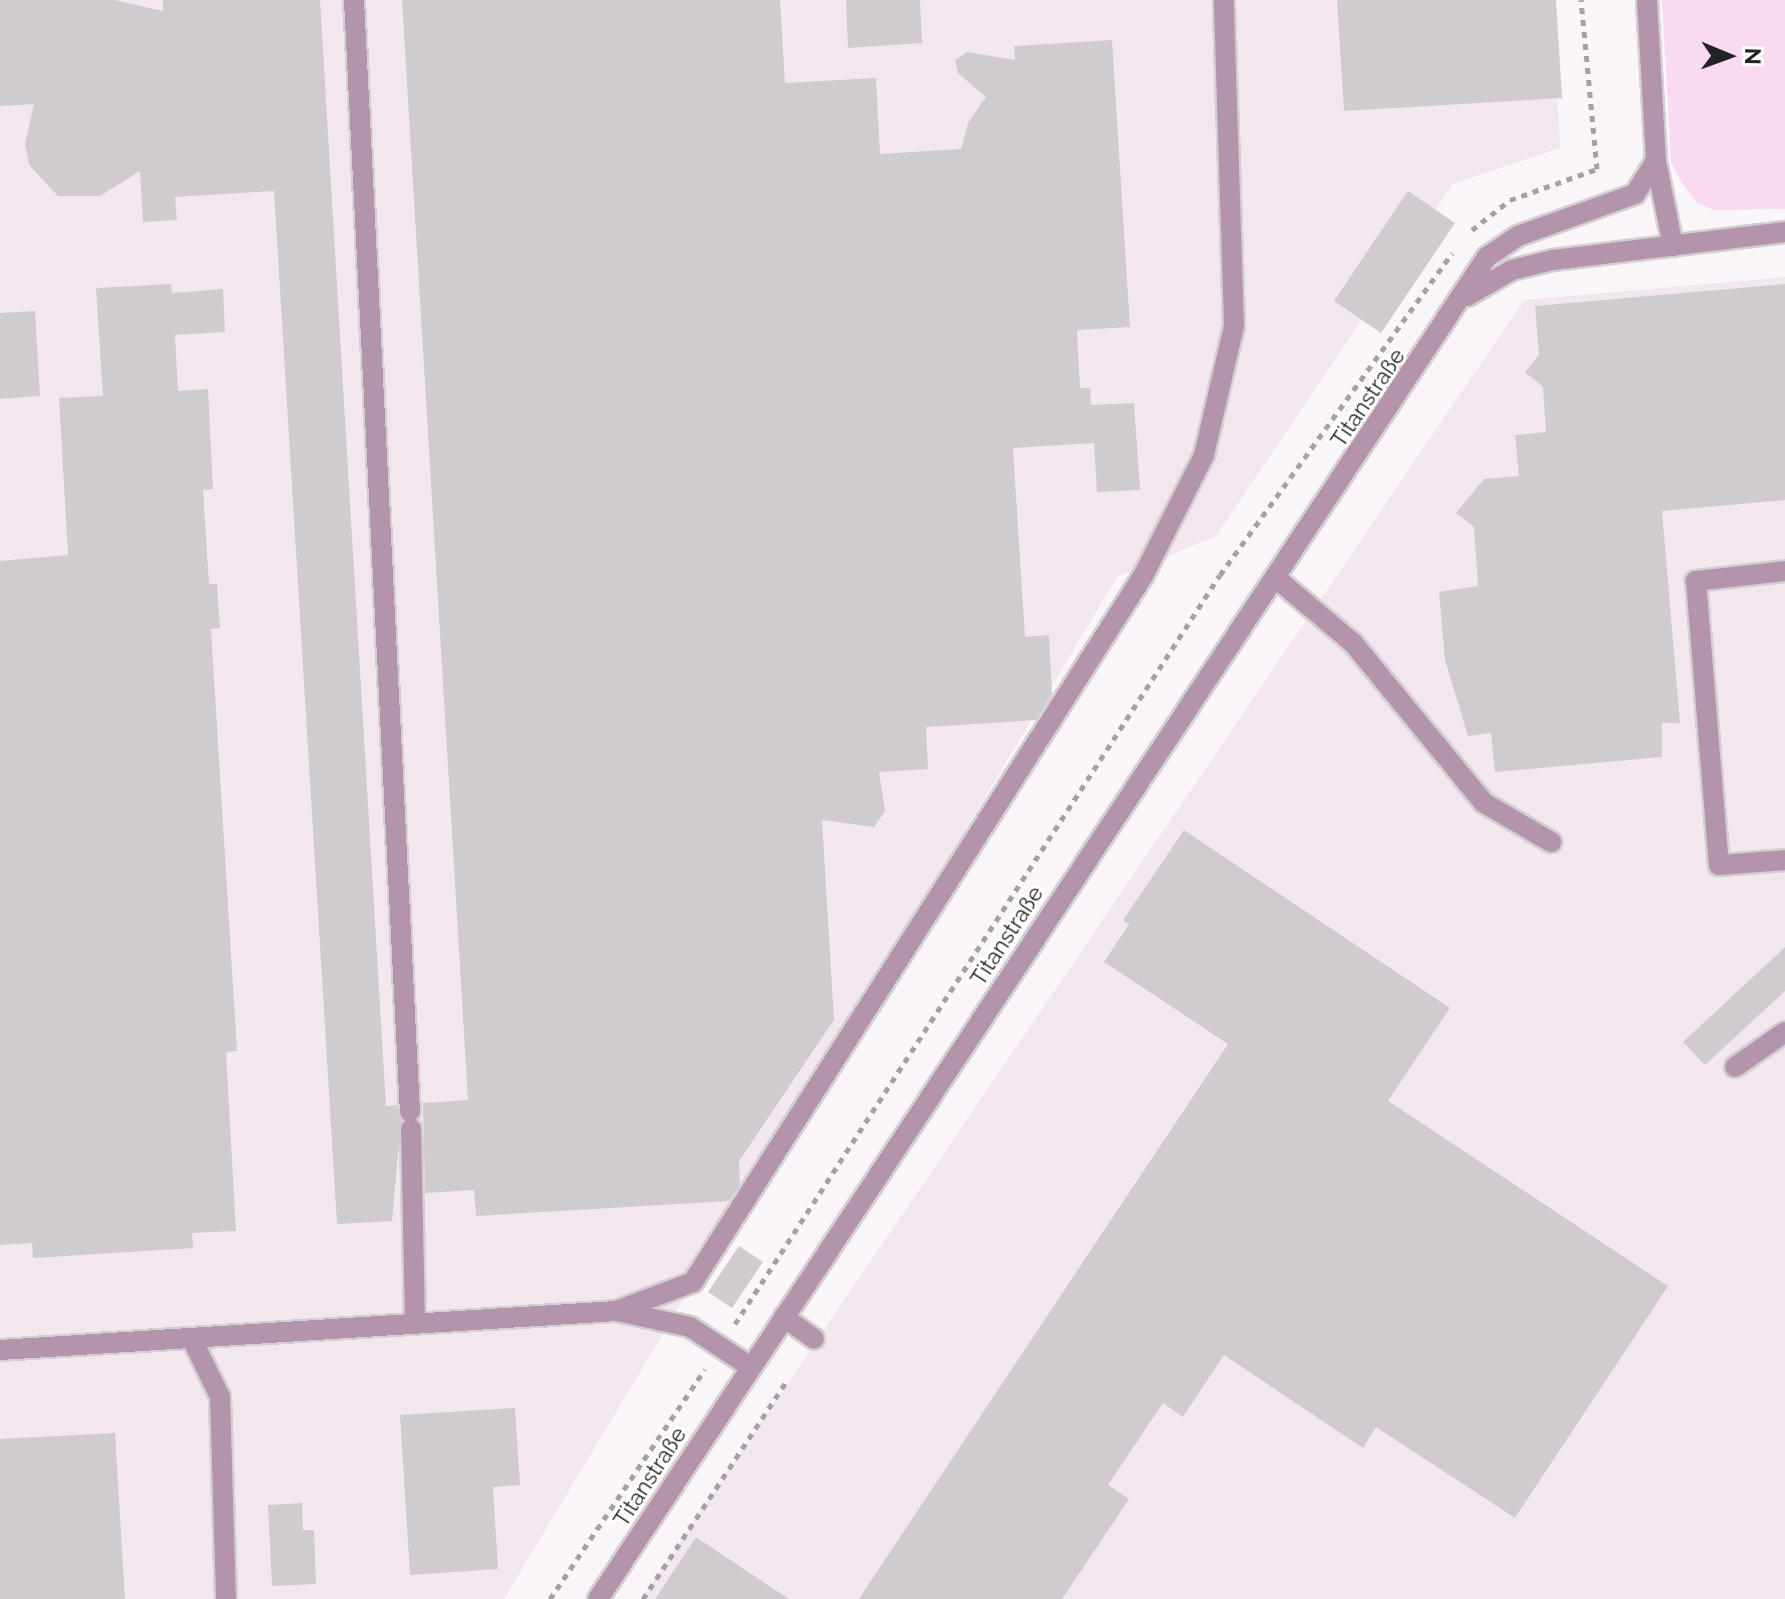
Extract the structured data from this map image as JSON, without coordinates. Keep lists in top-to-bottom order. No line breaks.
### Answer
{"streets":{"street":["Titanstraße"]},"north":"right"}
